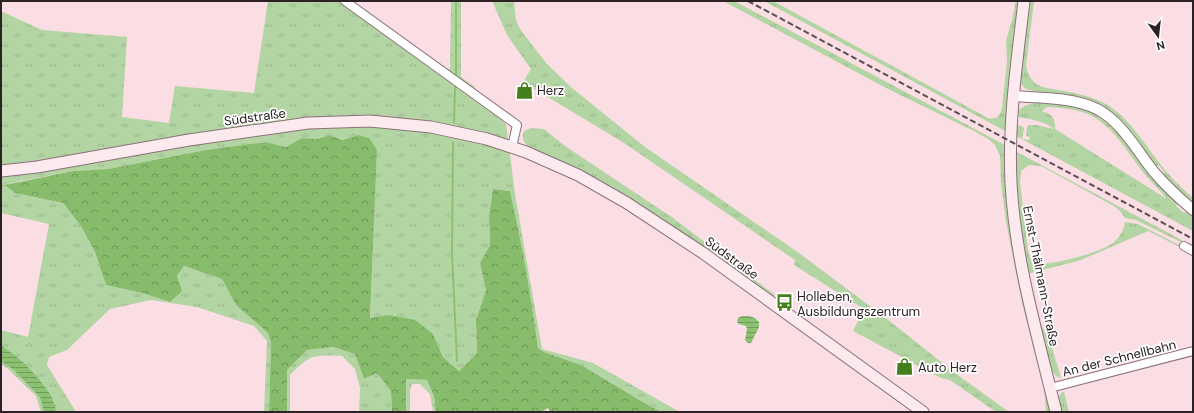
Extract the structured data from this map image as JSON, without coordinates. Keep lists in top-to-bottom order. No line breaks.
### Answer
{"streets":{"main road":["Südstraße","Ernst-Thälmann-Straße"],"street":["An der Schnellbahn"]},"crossings":[["Ernst-Thälmann-Straße","An der Schnellbahn"]],"places":{"shop":["Herz","Auto Herz"],"bus stop":["Holleben, Ausbildungszentrum"]},"north":"bottom"}
